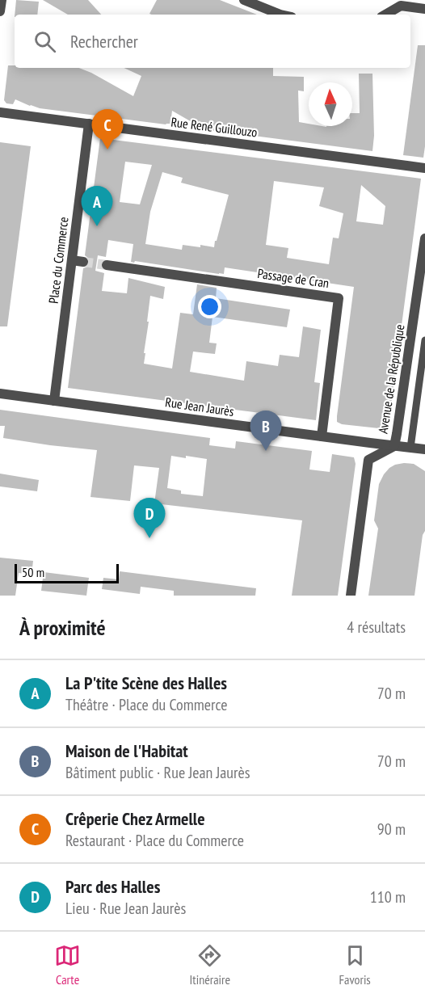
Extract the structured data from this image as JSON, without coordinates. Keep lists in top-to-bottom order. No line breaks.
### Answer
{"streets":{"street":["Rue René Guillouzo","Place du Commerce","Passage de Cran","Avenue de la République","Rue Jean Jaurès"]},"crossings":[["Rue René Guillouzo","Place du Commerce"],["Place du Commerce","Rue Jean Jaurès"],["Passage de Cran","Rue Jean Jaurès"],["Avenue de la République","Rue Jean Jaurès"]],"scale_bar":"50 m","north":"top","page":{"search":"Rechercher","pins":["C","A","B","D"],"scale":"50 m","heading":["À proximité","4 résultats"],"list":[{"mark":"A","name":"La P'tite Scène des Halles","note":"Théâtre · Place du Commerce","value":"70 m"},{"mark":"B","name":"Maison de l'Habitat","note":"Bâtiment public · Rue Jean Jaurès","value":"70 m"},{"mark":"C","name":"Crêperie Chez Armelle","note":"Restaurant · Place du Commerce","value":"90 m"},{"mark":"D","name":"Parc des Halles","note":"Lieu · Rue Jean Jaurès","value":"110 m"}],"nav":["Carte","Itinéraire","Favoris"]}}
